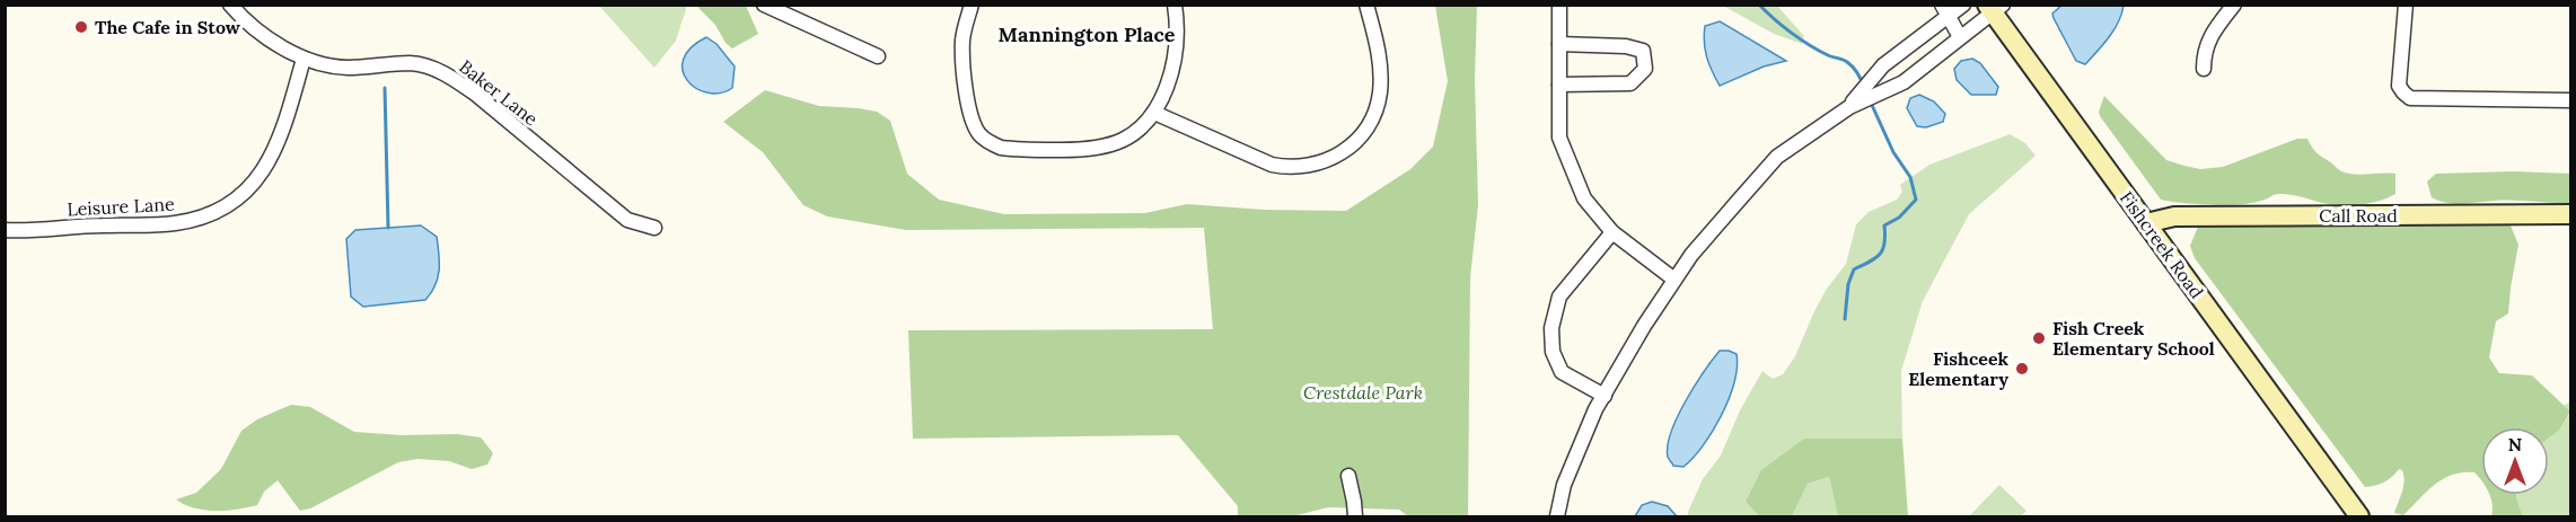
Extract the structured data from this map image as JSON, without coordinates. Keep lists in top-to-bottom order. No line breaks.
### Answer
{"streets":{"main road":["Call Road","Fishcreek Road"],"street":["Baker Lane","Leisure Lane"]},"crossings":[["Baker Lane","Leisure Lane"],["Call Road","Fishcreek Road"]],"districts":["Mannington Place"],"parks":["Crestdale Park"],"places":["The Cafe in Stow","Fish Creek Elementary School","Fishceek Elementary"],"north":"top"}
